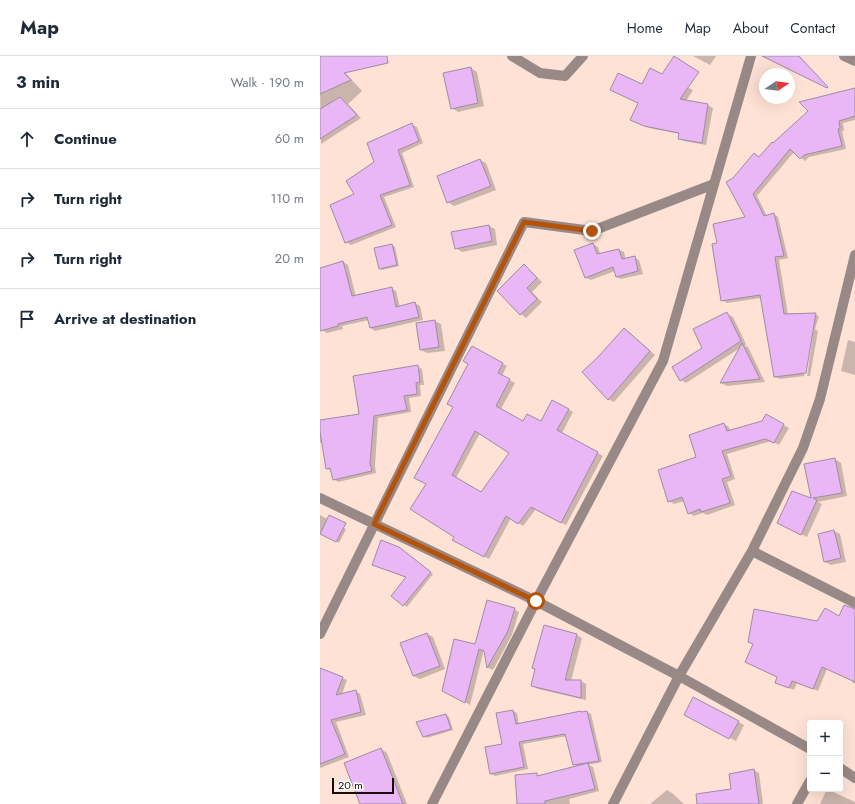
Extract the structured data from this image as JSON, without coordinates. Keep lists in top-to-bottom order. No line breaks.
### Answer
{"scale_bar":"20 m","north":"right","page":{"header":"Map","nav":["Home","Map","About","Contact"],"heading":["3 min","Walk · 190 m"],"list":[["Continue","60 m"],["Turn right","110 m"],["Turn right","20 m"],"Arrive at destination"],"map_buttons":["+","−"],"scale":"20 m"}}
